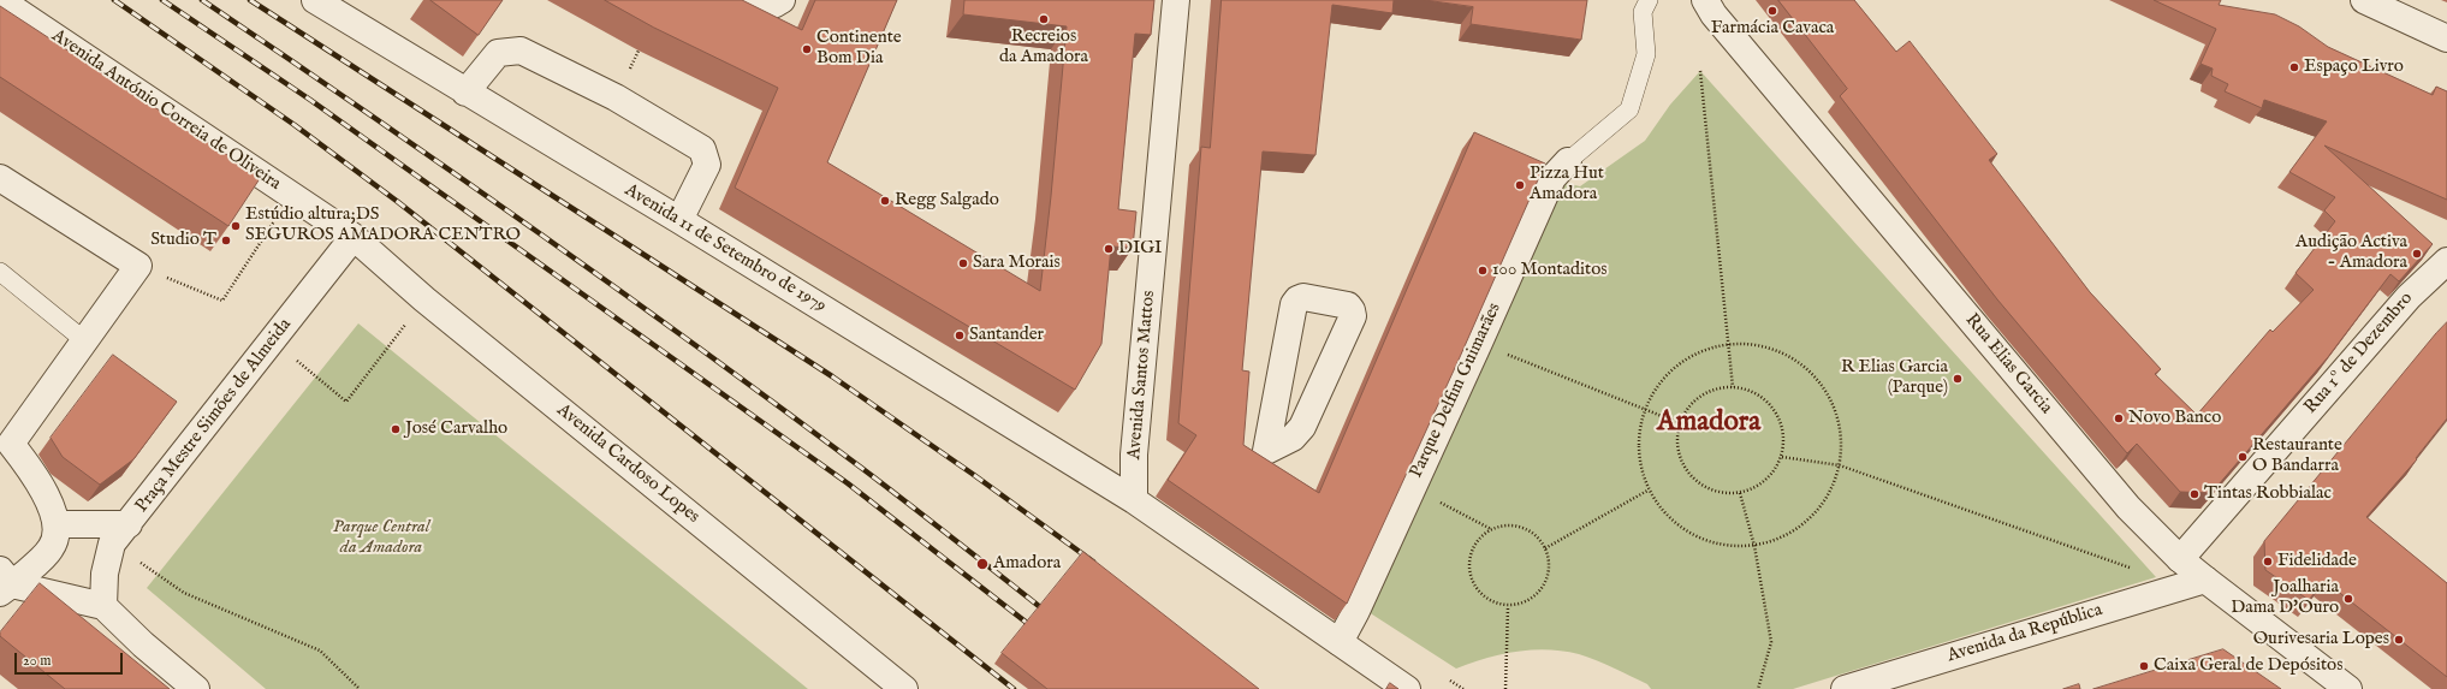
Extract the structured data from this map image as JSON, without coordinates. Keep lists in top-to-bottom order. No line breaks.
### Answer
{"streets":{"street":["Avenida António Correia de Oliveira","Avenida 11 de Setembro de 1979","Rua 1º de Dezembro","Rua Elias Garcia","Avenida Santos Mattos","Parque Delfim Guimarães","Praça Mestre Simões de Almeida","Avenida Cardoso Lopes","Avenida da República"]},"crossings":[["Avenida António Correia de Oliveira","Praça Mestre Simões de Almeida"],["Avenida António Correia de Oliveira","Avenida Cardoso Lopes"],["Avenida 11 de Setembro de 1979","Avenida Santos Mattos"],["Rua 1º de Dezembro","Rua Elias Garcia"],["Rua Elias Garcia","Avenida da República"],["Praça Mestre Simões de Almeida","Avenida Cardoso Lopes"]],"districts":["Amadora"],"parks":["Parque Central da Amadora"],"places":["Farmácia Cavaca","Recreios da Amadora","Continente Bom Dia","Espaço Livro","Pizza Hut Amadora","Regg Salgado","Estúdio altura;DS SEGUROS AMADORA CENTRO","Studio T","DIGI","Audição Activa - Amadora","Sara Morais","100 Montaditos","Santander","R Elias Garcia (Parque)","Novo Banco","José Carvalho","Restaurante O Bandarra","Tintas Robbialac","Fidelidade","Amadora","Joalharia Dama D'Ouro","Ourivesaria Lopes","Caixa Geral de Depósitos"],"scale_bar":"20 m"}
